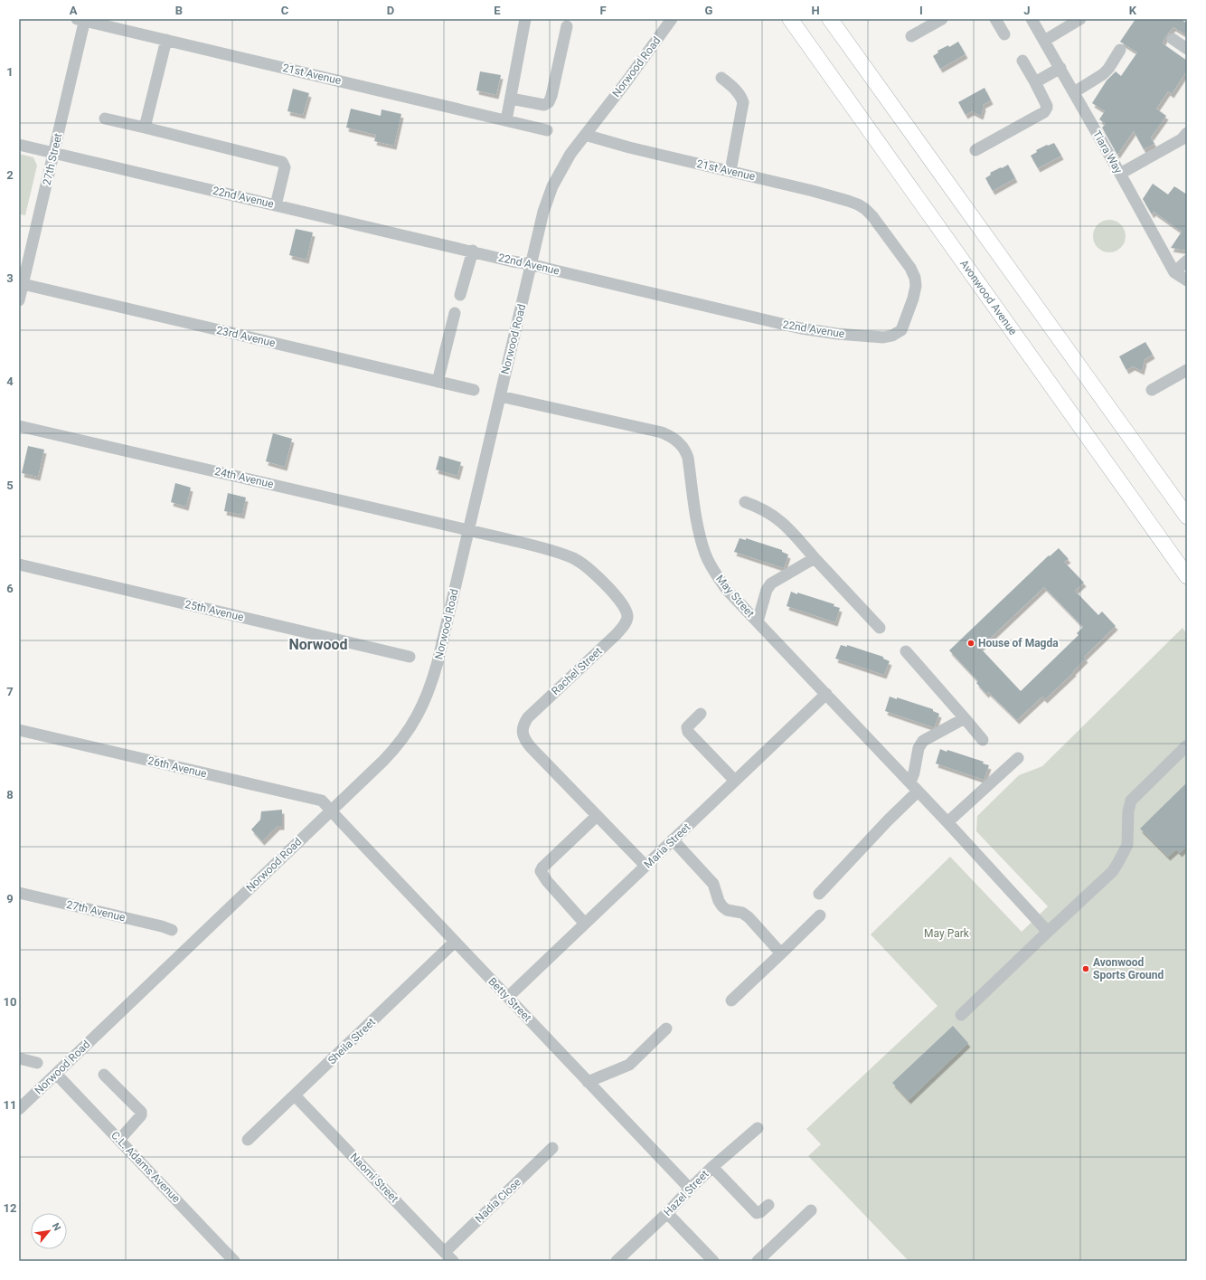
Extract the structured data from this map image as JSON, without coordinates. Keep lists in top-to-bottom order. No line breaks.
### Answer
{"streets":{"main road":["Avonwood Avenue"],"street":["Norwood Road","21st Avenue","Tiara Way","27th Street","22nd Avenue","23rd Avenue","24th Avenue","May Street","25th Avenue","Rachel Street","26th Avenue","Maria Street","27th Avenue","Betty Street","Sheila Street","C.L. Adams Avenue","Naomi Street","Hazel Street","Nadia Close"]},"crossings":[["Norwood Road","21st Avenue"],["Norwood Road","22nd Avenue"],["Norwood Road","24th Avenue"],["Norwood Road","May Street"],["Norwood Road","Rachel Street"],["Norwood Road","26th Avenue"],["Norwood Road","Betty Street"],["Norwood Road","C.L. Adams Avenue"],["21st Avenue","27th Street"],["21st Avenue","22nd Avenue"],["27th Street","22nd Avenue"],["27th Street","23rd Avenue"],["24th Avenue","Rachel Street"],["May Street","Maria Street"],["Rachel Street","Maria Street"],["26th Avenue","Betty Street"],["Maria Street","Betty Street"],["Betty Street","Sheila Street"],["Betty Street","Hazel Street"],["Sheila Street","Naomi Street"],["Naomi Street","Nadia Close"]],"districts":["Norwood"],"parks":["May Park"],"places":["House of Magda","Avonwood Sports Ground"],"north":"top right","grid":{"columns":["A","B","C","D","E","F","G","H","I","J","K"],"rows":["1","2","3","4","5","6","7","8","9","10","11","12"]}}
